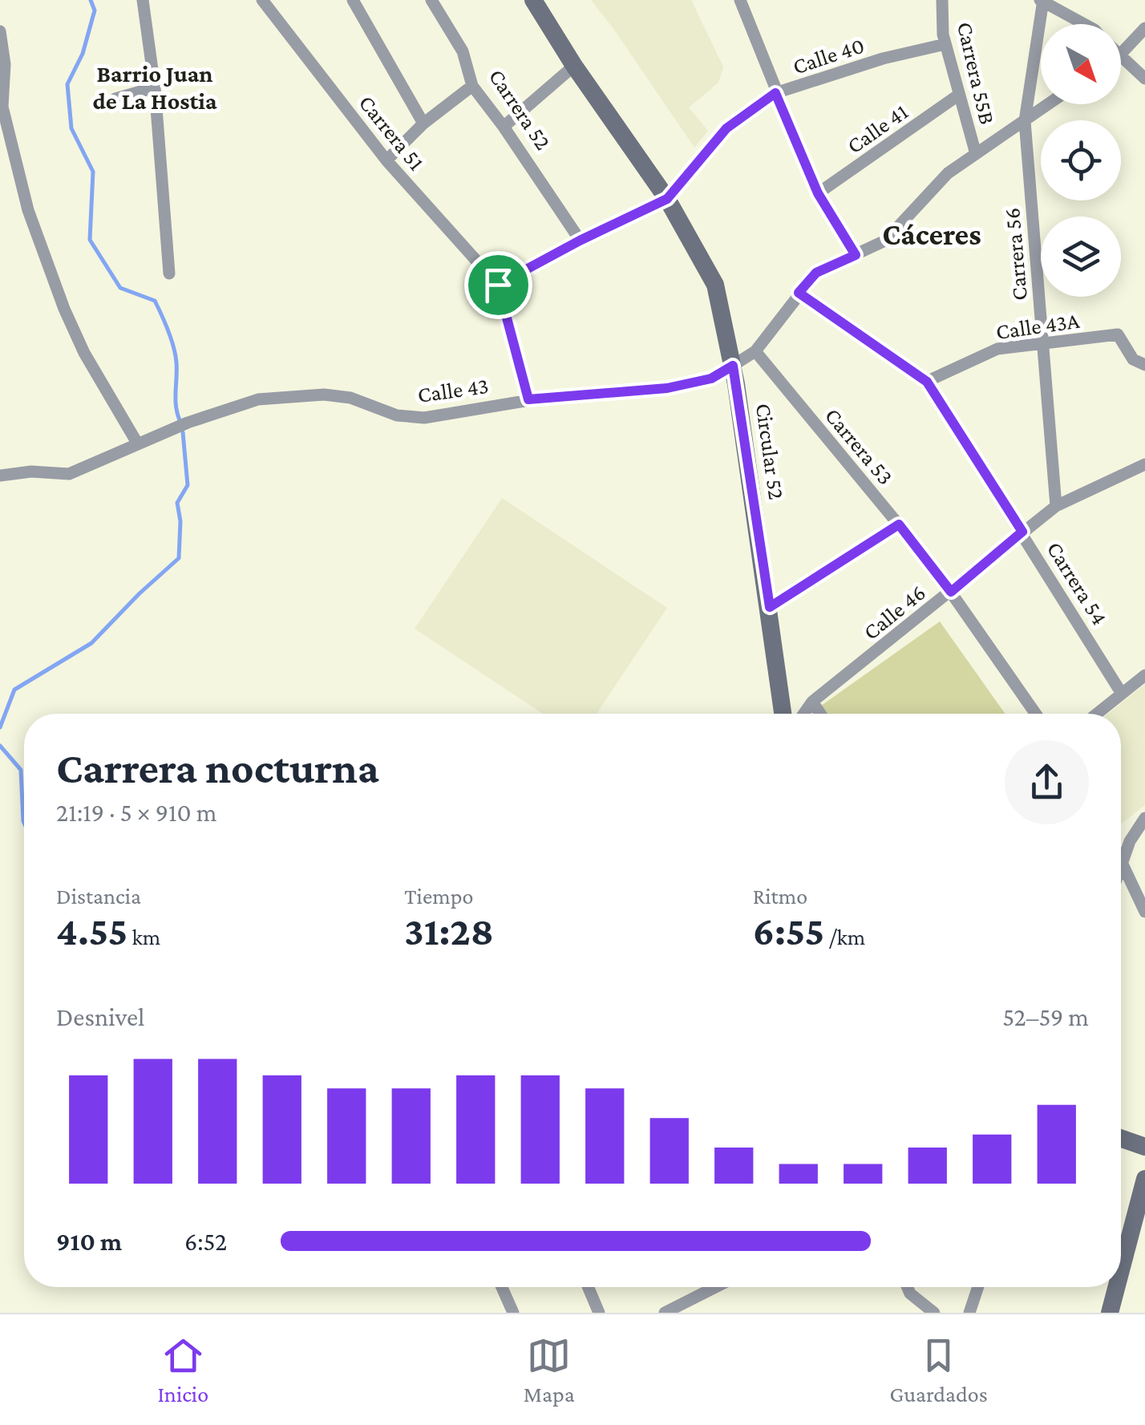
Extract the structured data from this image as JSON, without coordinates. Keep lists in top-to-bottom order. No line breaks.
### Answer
{"streets":{"street":["Calle 40","Carrera 55B","Carrera 52","Calle 41","Carrera 51","Carrera 56","Calle 43A","Calle 43","Carrera 53","Circular 52","Carrera 54","Calle 46"]},"crossings":[["Calle 40","Carrera 55B"],["Calle 40","Carrera 52"],["Calle 40","Carrera 51"],["Calle 40","Circular 52"],["Carrera 55B","Calle 41"],["Carrera 56","Calle 43A"],["Carrera 56","Calle 46"],["Calle 43A","Carrera 54"],["Calle 43","Carrera 53"],["Calle 43","Circular 52"],["Carrera 53","Calle 46"],["Carrera 54","Calle 46"]],"districts":["Barrio Juan de La Hostia","Cáceres"],"north":"bottom right","page":{"heading":["Carrera nocturna","21:19 · 5 × 910 m"],"stats":[["Distancia","4.55 km"],["Tiempo","31:28"],["Ritmo","6:55 /km"]],"chart":["Desnivel","52–59 m"],"list":[{"name":"910 m","note":"6:52"}],"tabs":["Inicio","Mapa","Guardados"]}}
